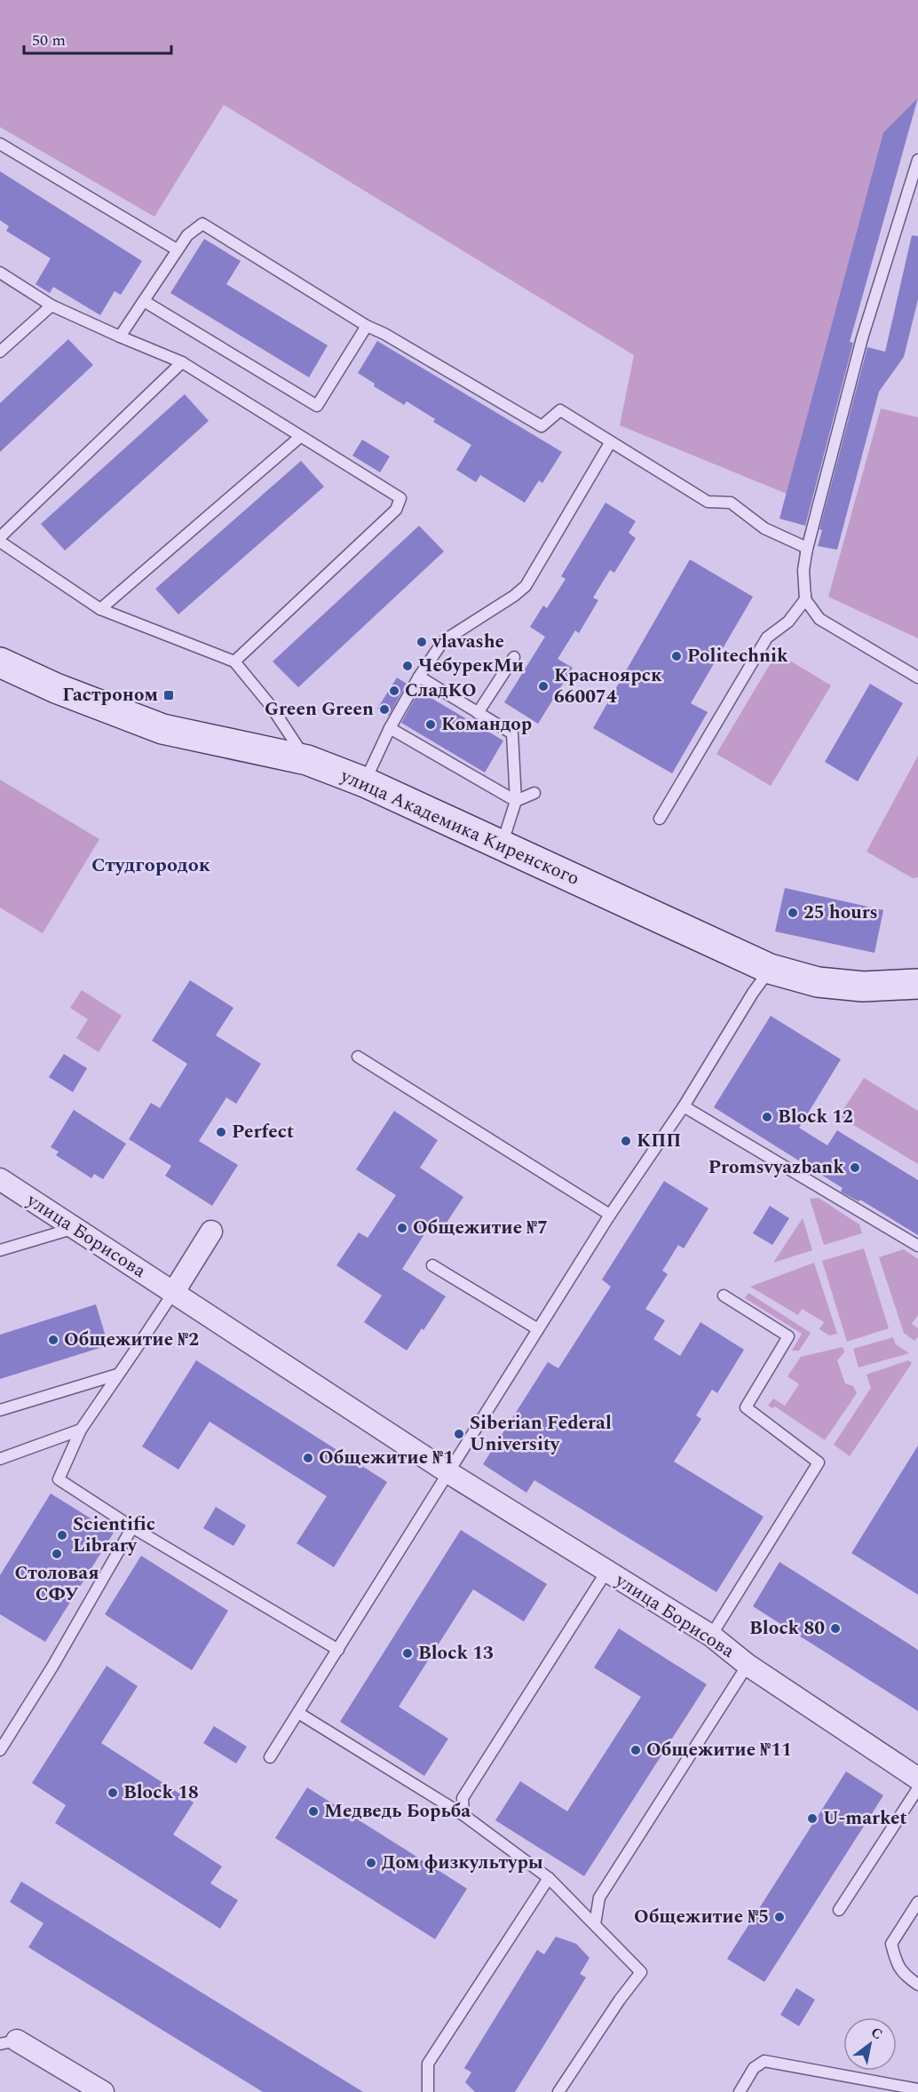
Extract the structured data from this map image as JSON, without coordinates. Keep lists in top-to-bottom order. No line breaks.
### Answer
{"streets":{"main road":["улица Академика Киренского"],"street":["улица Борисова"]},"districts":["Студгородок"],"places":{"other":["vlavashe","Politechnik","ЧебурекМи","Красноярск 660074","СладКО","Green Green","Командор","25 hours","Block 12","Perfect","КПП","Promsvyazbank","Общежитие №7","Общежитие №2","Siberian Federal University","Общежитие №1","Scientific Library","Столовая СФУ","Block 80","Block 13","Общежитие №11","Block 18","Медведь Борьба","U-market","Дом физкультуры","Общежитие №5"],"transit":["Гастроном"]},"scale_bar":"50 m","north":"top right"}
